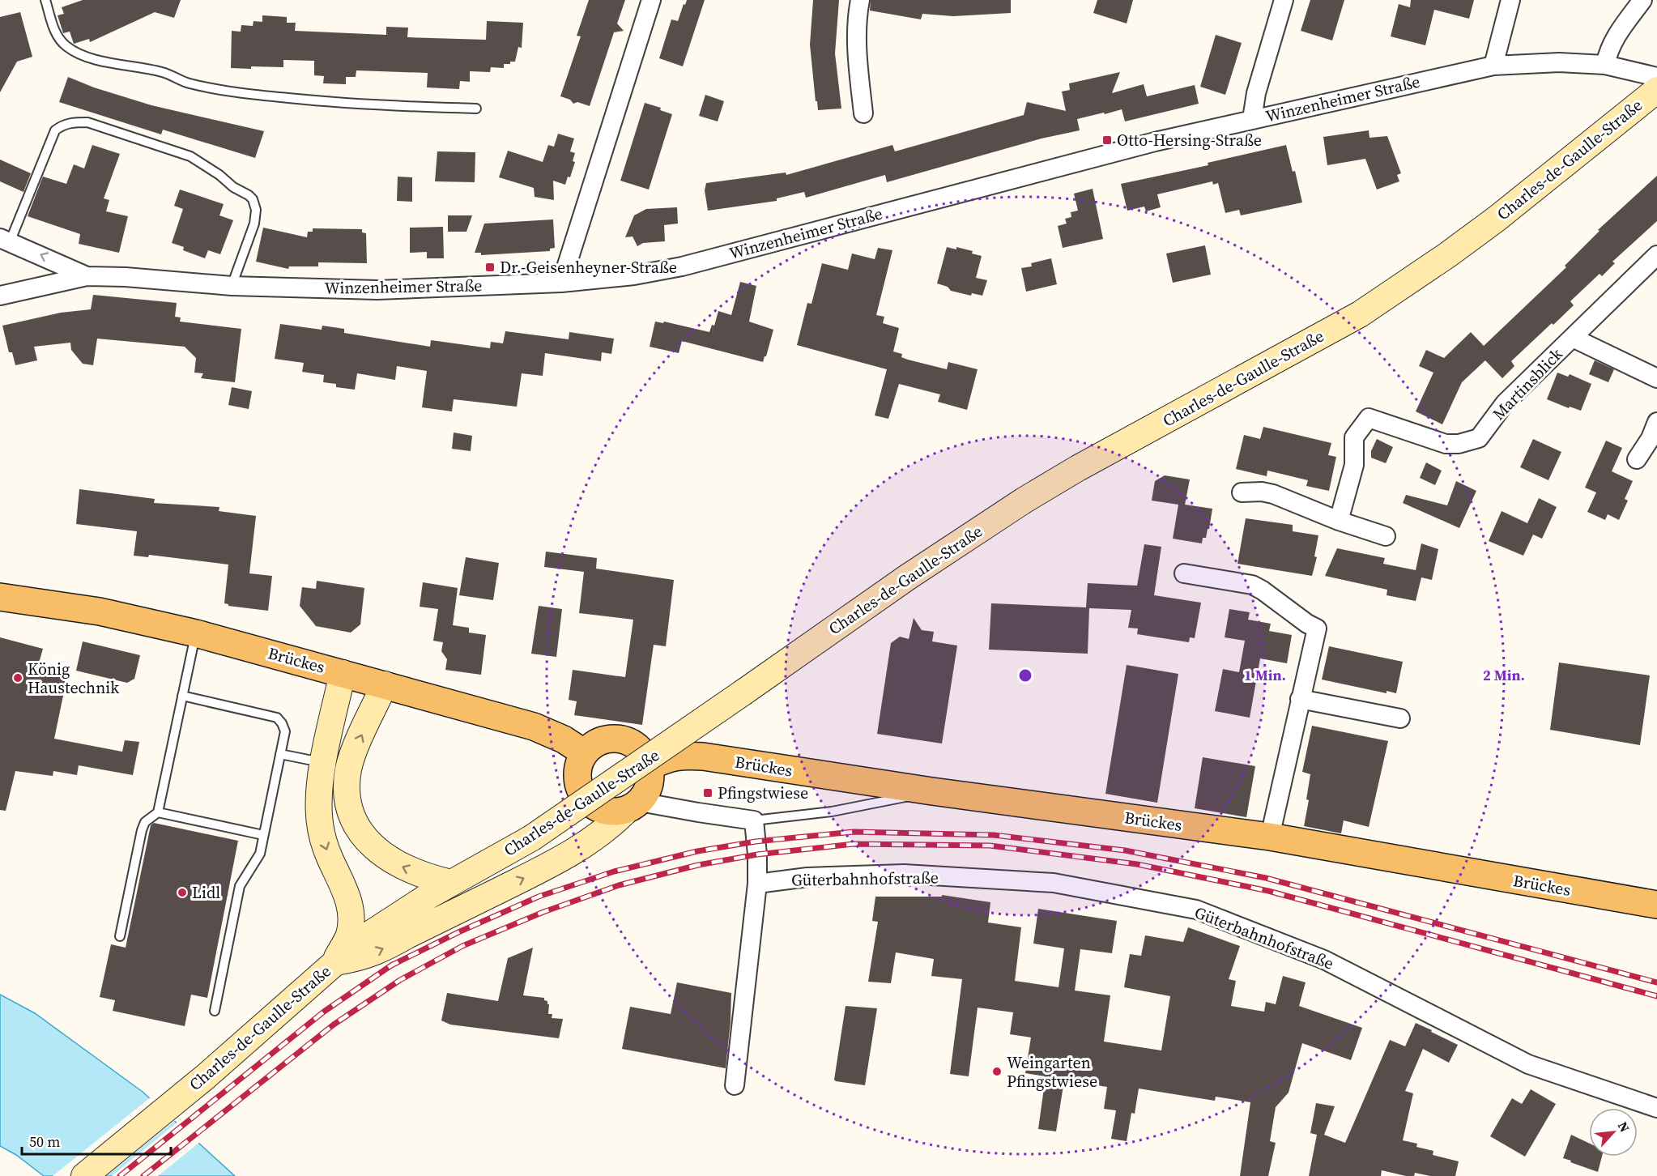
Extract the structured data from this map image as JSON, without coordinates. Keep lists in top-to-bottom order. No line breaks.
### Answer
{"streets":{"main road":["Brückes"],"street":["Winzenheimer Straße","Charles-de-Gaulle-Straße","Martinsblick","Güterbahnhofstraße"]},"places":{"transit":["Otto-Hersing-Straße","Dr.-Geisenheyner-Straße","Pfingstwiese"],"other":["König Haustechnik","Lidl","Weingarten Pfingstwiese"]},"scale_bar":"50 m","north":"top right","rings":["1 Min.","2 Min."]}
